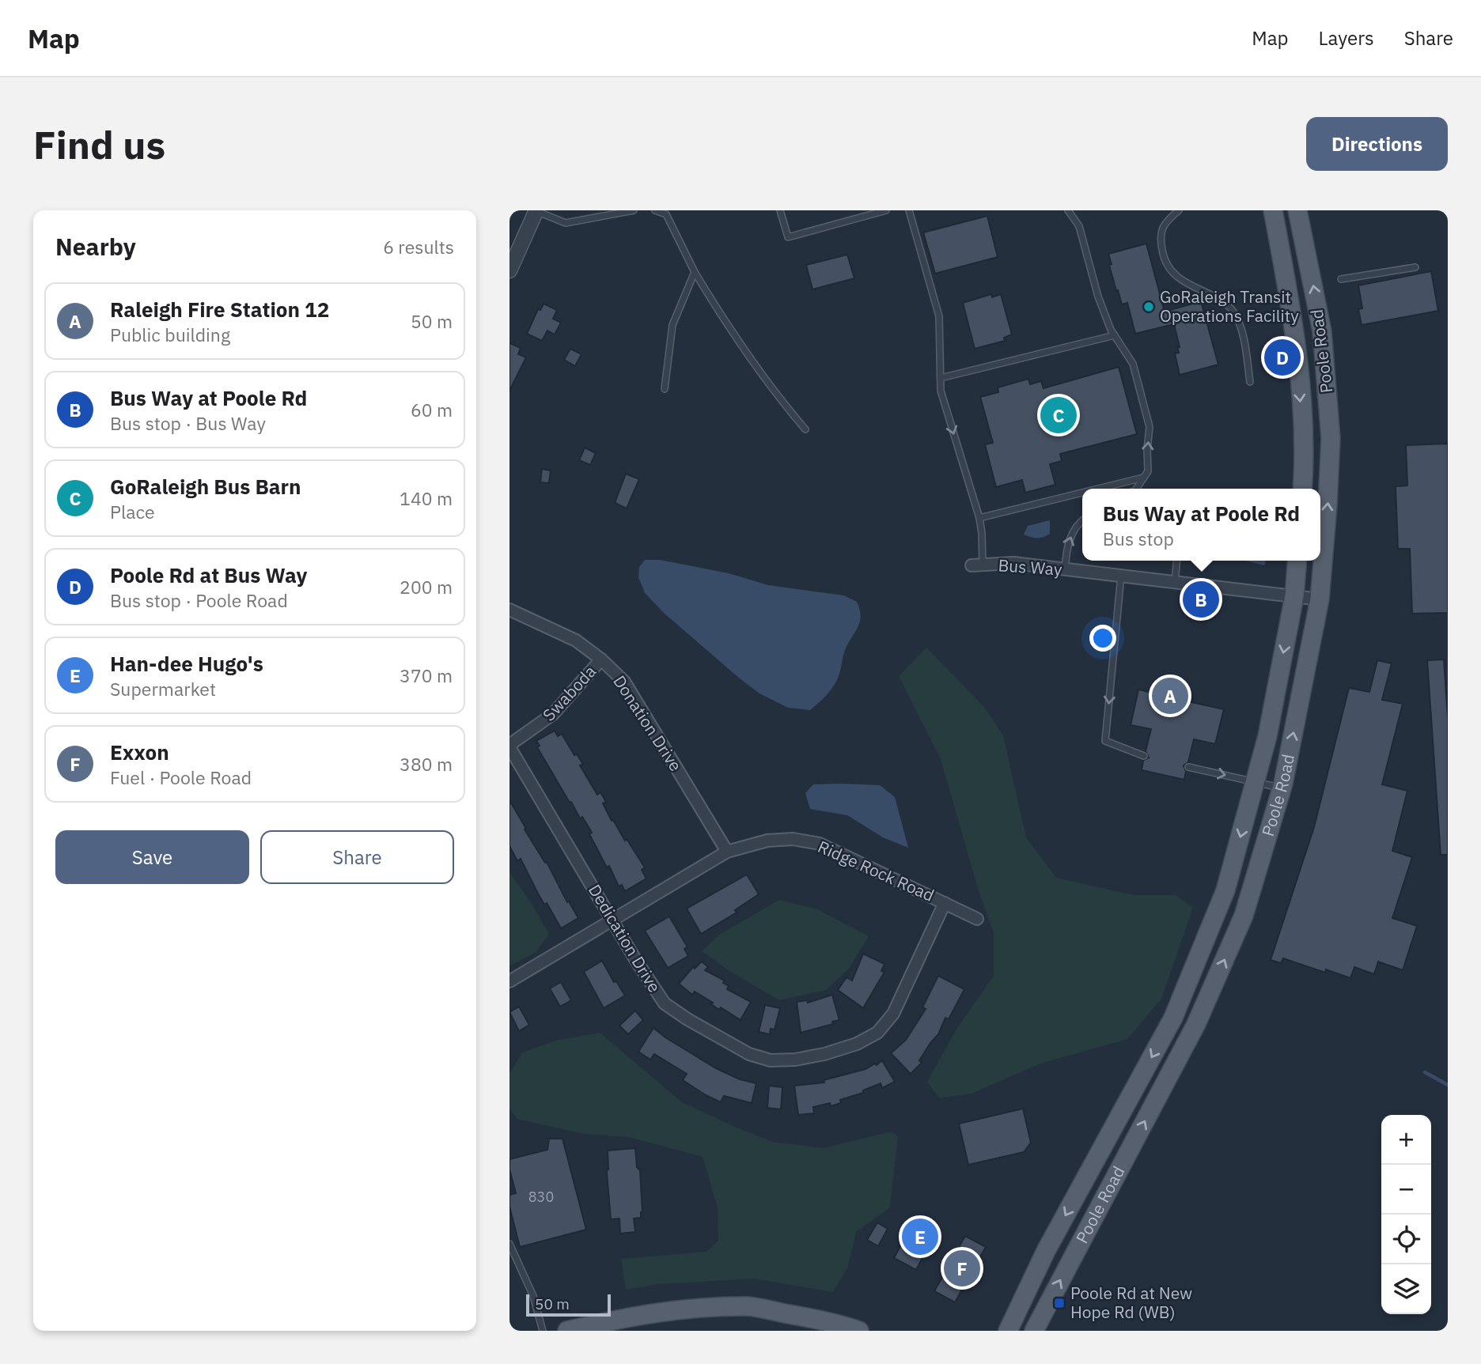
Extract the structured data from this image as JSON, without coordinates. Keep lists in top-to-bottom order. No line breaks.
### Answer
{"streets":{"main road":["Poole Road"],"street":["Bus Way","Swaboda","Donation Drive","Ridge Rock Road","Dedication Drive"]},"crossings":[["Poole Road","Bus Way"],["Swaboda","Donation Drive"],["Swaboda","Dedication Drive"],["Donation Drive","Ridge Rock Road"],["Ridge Rock Road","Dedication Drive"]],"places":{"other":["GoRaleigh Transit Operations Facility"],"transit":["Poole Rd at New Hope Rd (WB)"]},"house_numbers":["830"],"scale_bar":"50 m","page":{"header":"Map","nav":["Map","Layers","Share"],"buttons":["Directions",["Save","Share"]],"title":"Find us","heading":["Nearby","6 results"],"list":[{"mark":"A","name":"Raleigh Fire Station 12","note":"Public building","value":"50 m"},{"mark":"B","name":"Bus Way at Poole Rd","note":"Bus stop · Bus Way","value":"60 m"},{"mark":"C","name":"GoRaleigh Bus Barn","note":"Place","value":"140 m"},{"mark":"D","name":"Poole Rd at Bus Way","note":"Bus stop · Poole Road","value":"200 m"},{"mark":"E","name":"Han-dee Hugo's","note":"Supermarket","value":"370 m"},{"mark":"F","name":"Exxon","note":"Fuel · Poole Road","value":"380 m"}],"pins":["D","C","B","A","E","F"],"popup":["Bus Way at Poole Rd","Bus stop"],"map_buttons":["+","−"],"scale":"50 m"}}
